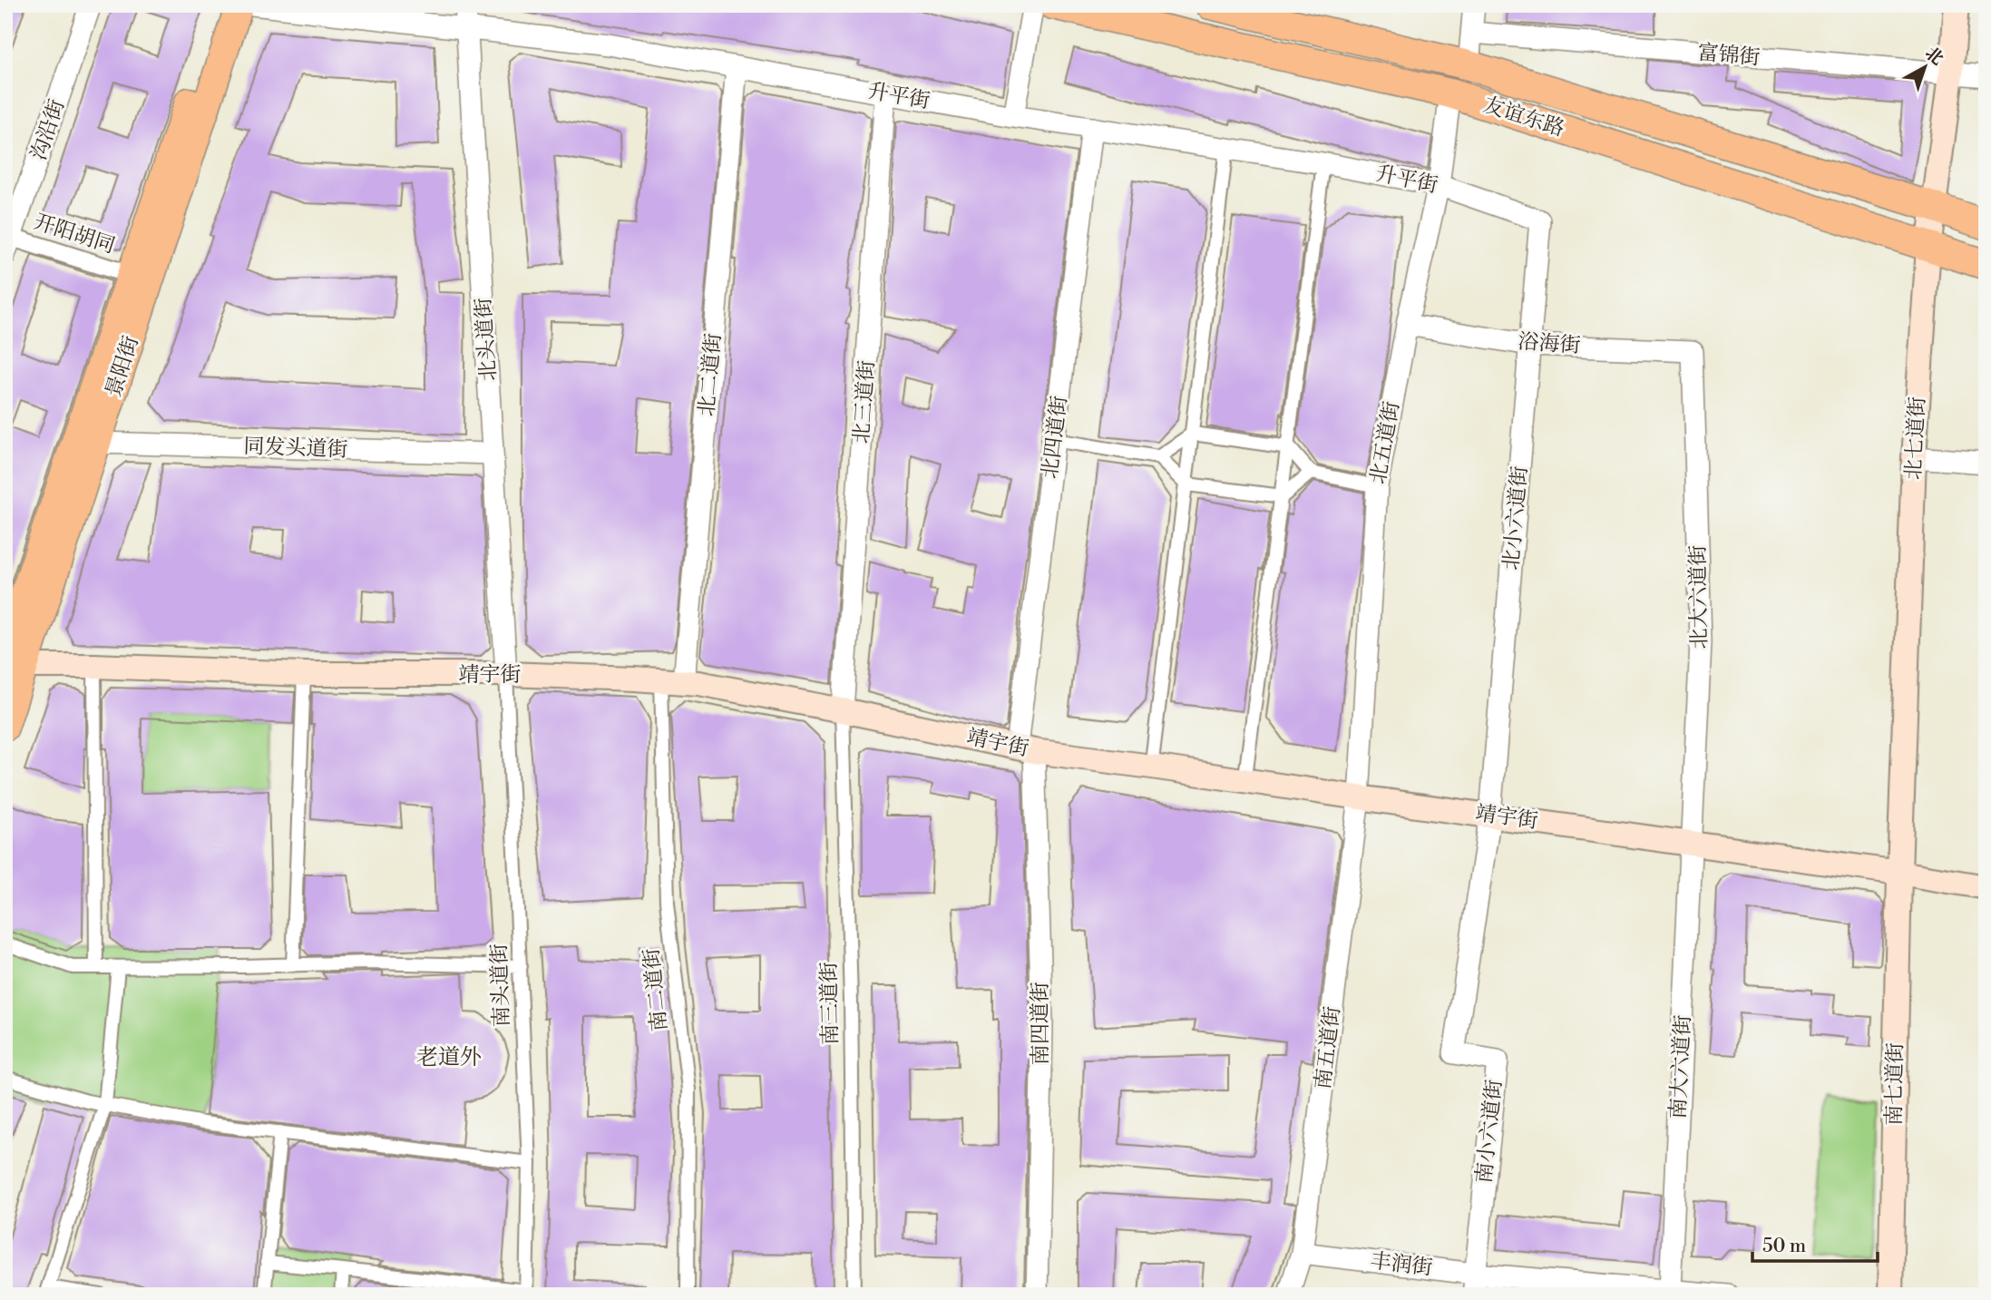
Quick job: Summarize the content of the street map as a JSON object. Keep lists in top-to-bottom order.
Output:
{
  "streets": {
    "highway": ["友谊东路"],
    "main road": [
      "景阳街",
      "北七道街",
      "靖宇街",
      "南七道街"
    ],
    "street": [
      "富锦街",
      "升平街",
      "沟沿街",
      "开阳胡同",
      "北头道街",
      "浴海街",
      "北二道街",
      "北三道街",
      "北四道街",
      "北五道街",
      "同发头道街",
      "北小六道街",
      "北大六道街",
      "南头道街",
      "南二道街",
      "南三道街",
      "南四道街",
      "南五道街",
      "南大六道街",
      "南小六道街",
      "丰润街"
    ]
  },
  "crossings": [
    ["富锦街", "北七道街"],
    ["升平街", "北头道街"],
    ["升平街", "北二道街"],
    ["升平街", "北三道街"],
    ["升平街", "北四道街"],
    ["升平街", "北五道街"],
    ["升平街", "北小六道街"],
    ["友谊东路", "北七道街"],
    ["友谊东路", "北五道街"],
    ["沟沿街", "开阳胡同"],
    ["开阳胡同", "景阳街"],
    ["北头道街", "同发头道街"],
    ["北头道街", "靖宇街"],
    ["北头道街", "南头道街"],
    ["浴海街", "北五道街"],
    ["浴海街", "北小六道街"],
    ["浴海街", "北大六道街"],
    ["景阳街", "同发头道街"],
    ["景阳街", "靖宇街"],
    ["北二道街", "靖宇街"],
    ["北二道街", "南二道街"],
    ["北三道街", "靖宇街"],
    ["北三道街", "南三道街"],
    ["北四道街", "靖宇街"],
    ["北四道街", "南四道街"],
    ["北七道街", "靖宇街"],
    ["北七道街", "南七道街"],
    ["北五道街", "靖宇街"],
    ["北五道街", "南五道街"],
    ["北小六道街", "靖宇街"],
    ["北小六道街", "南小六道街"],
    ["北大六道街", "靖宇街"],
    ["北大六道街", "南大六道街"],
    ["靖宇街", "南头道街"],
    ["靖宇街", "南二道街"],
    ["靖宇街", "南三道街"],
    ["靖宇街", "南四道街"],
    ["靖宇街", "南五道街"],
    ["靖宇街", "南大六道街"],
    ["靖宇街", "南七道街"],
    ["靖宇街", "南小六道街"],
    ["南五道街", "丰润街"],
    ["南大六道街", "丰润街"],
    ["南小六道街", "丰润街"]
  ],
  "districts": ["老道外"],
  "scale_bar": "50 m",
  "north": "top right"
}
